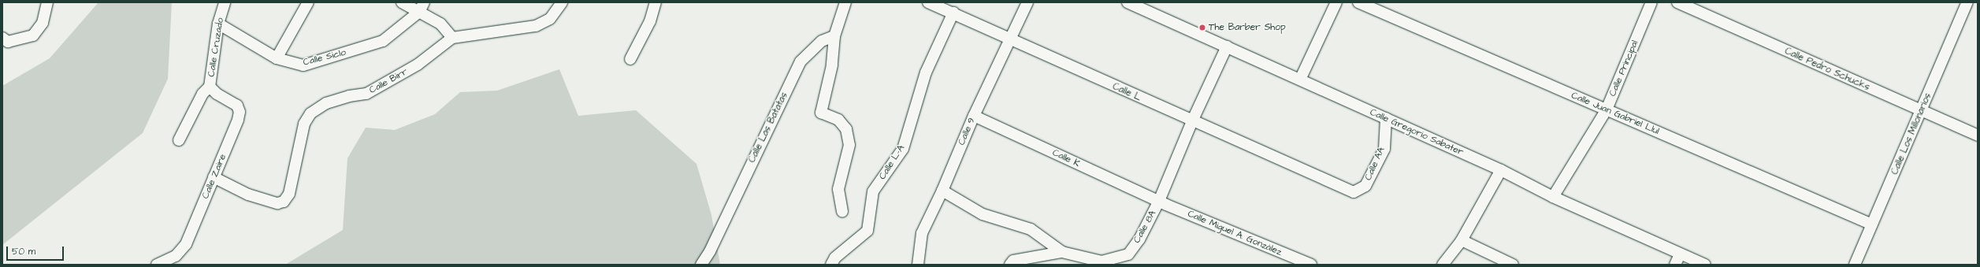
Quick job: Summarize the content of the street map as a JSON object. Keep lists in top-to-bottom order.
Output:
{
  "streets": {
    "street": [
      "Calle Cruzado",
      "Calle Siclo",
      "Calle Principal",
      "Calle Pedro Schucks",
      "Calle Birr",
      "Calle L",
      "Calle Juan Gabriel Llul",
      "Calle Las Batatas",
      "Calle 9",
      "Calle Gregorio Sabater",
      "Calle Los Millonarios",
      "Calle K",
      "Calle L-A",
      "Calle AA",
      "Calle Zaire",
      "Calle 8A",
      "Calle Miguel A. González"
    ]
  },
  "crossings": [
    ["Calle Cruzado", "Calle Siclo"],
    ["Calle Cruzado", "Calle Zaire"],
    ["Calle Principal", "Calle Juan Gabriel Llul"],
    ["Calle Principal", "Calle Gregorio Sabater"],
    ["Calle Pedro Schucks", "Calle Los Millonarios"],
    ["Calle Birr", "Calle Zaire"],
    ["Calle L", "Calle 9"],
    ["Calle L", "Calle L-A"],
    ["Calle L", "Calle AA"],
    ["Calle L", "Calle 8A"],
    ["Calle Juan Gabriel Llul", "Calle Los Millonarios"],
    ["Calle 9", "Calle K"],
    ["Calle 9", "Calle 8A"],
    ["Calle Gregorio Sabater", "Calle AA"],
    ["Calle Gregorio Sabater", "Calle 8A"],
    ["Calle K", "Calle 8A"],
    ["Calle K", "Calle Miguel A. González"],
    ["Calle 8A", "Calle Miguel A. González"]
  ],
  "places": ["The Barber Shop"],
  "scale_bar": "50 m"
}
